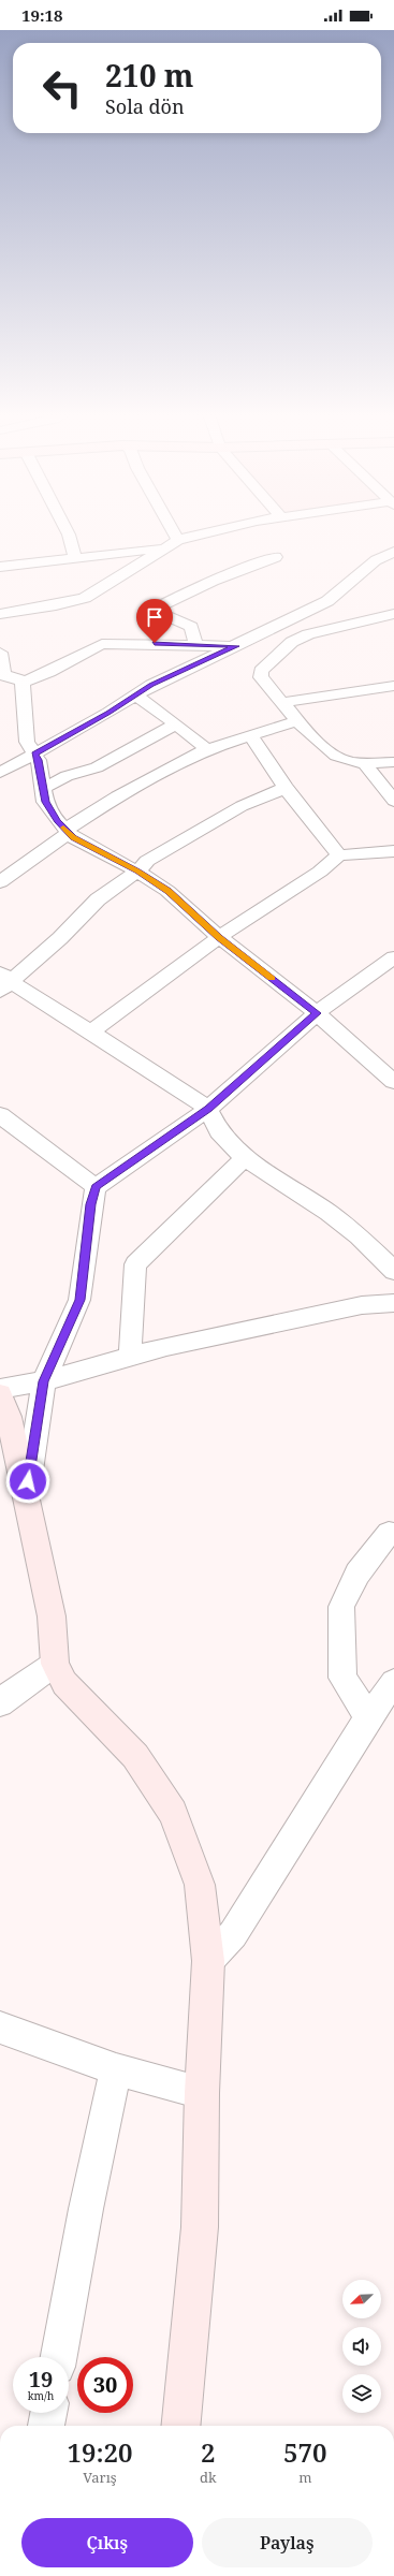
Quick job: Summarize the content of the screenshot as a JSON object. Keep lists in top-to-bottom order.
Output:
{
  "north": "bottom left",
  "page": {
    "status": "19:18",
    "turn": ["210 m", "Sola dön"],
    "speed": "19 km/h",
    "limit": "30",
    "eta": [
      "19:20",
      "Varış",
      "2",
      "dk",
      "570",
      "m"
    ],
    "buttons": ["Çıkış", "Paylaş"]
  }
}
